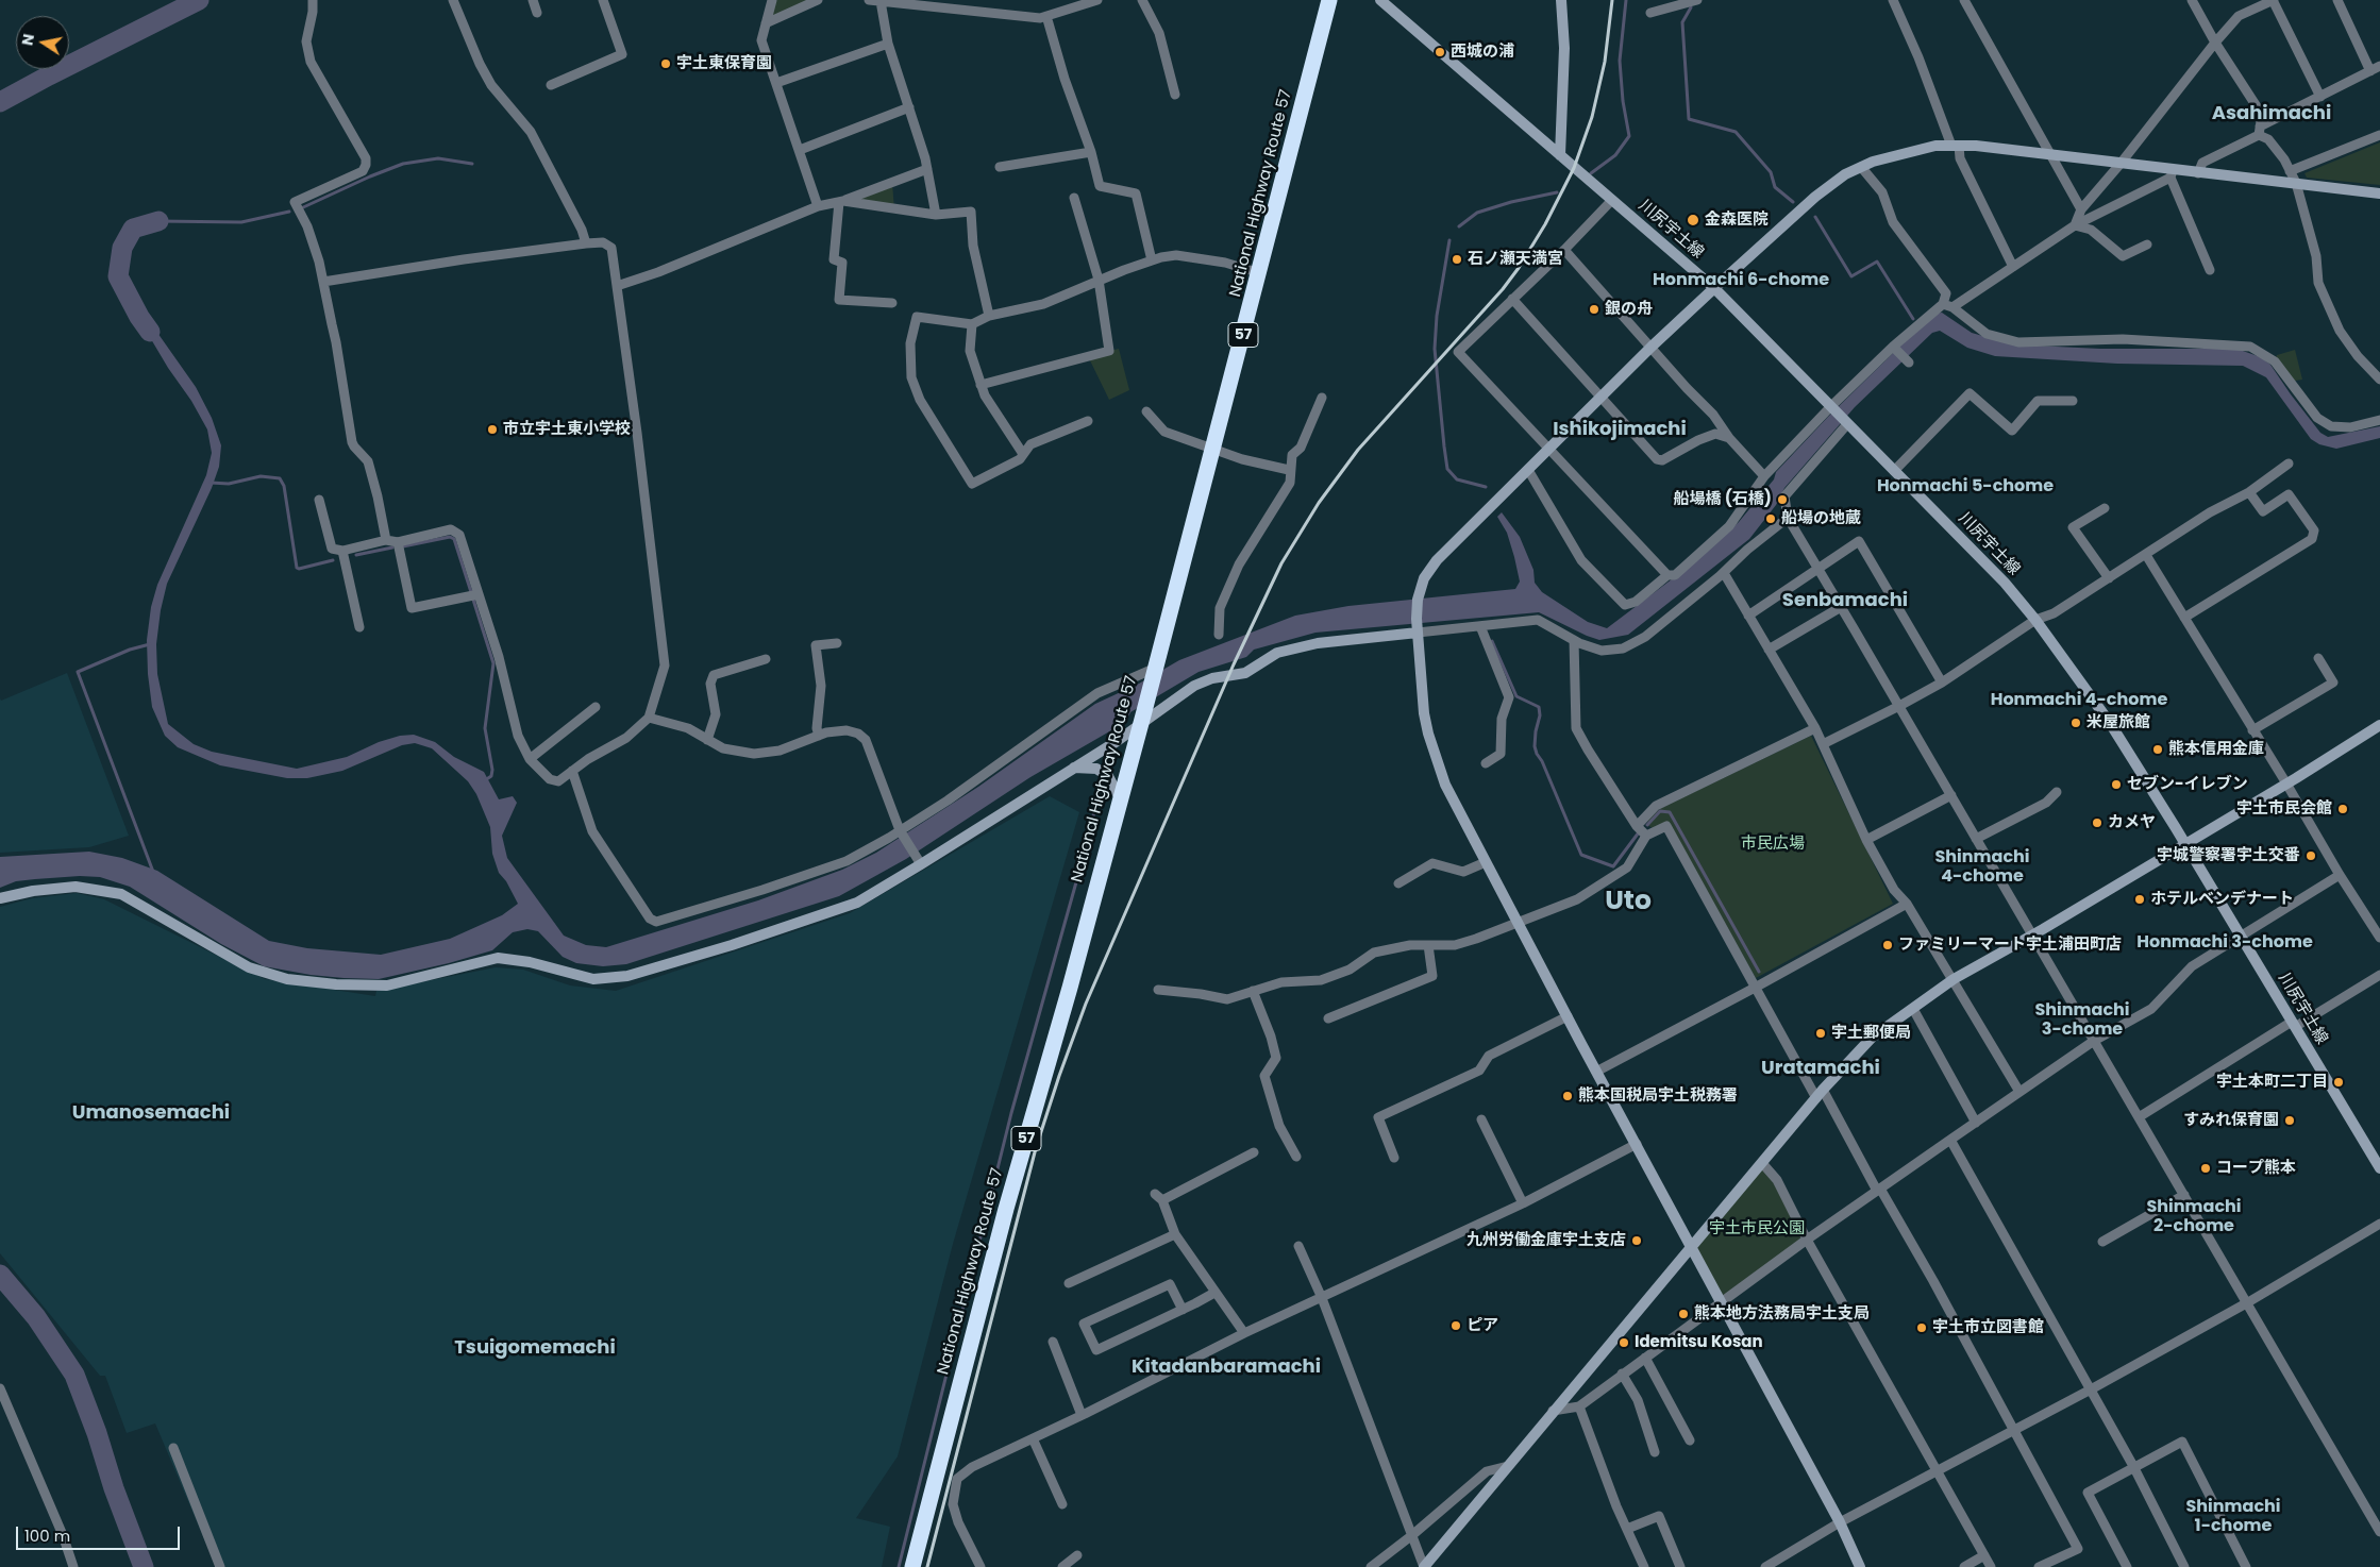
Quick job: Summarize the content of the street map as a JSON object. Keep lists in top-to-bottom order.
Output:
{
  "streets": {
    "highway": ["National Highway Route 57", "57"],
    "street": ["川尻宇土線"]
  },
  "districts": [
    "Asahimachi",
    "Honmachi 6-chome",
    "Ishikojimachi",
    "Honmachi 5-chome",
    "Senbamachi",
    "Honmachi 4-chome",
    "Shinmachi 4-chome",
    "Uto",
    "Honmachi 3-chome",
    "Shinmachi 3-chome",
    "Uratamachi",
    "Umanosemachi",
    "Shinmachi 2-chome",
    "Tsuigomemachi",
    "Kitadanbaramachi",
    "Shinmachi 1-chome"
  ],
  "parks": ["市民広場", "宇土市民公園"],
  "places": [
    "西城の浦",
    "宇土東保育園",
    "金森医院",
    "石ノ瀬天満宮",
    "銀の舟",
    "市立宇土東小学校",
    "船場橋 (石橋)",
    "船場の地蔵",
    "米屋旅館",
    "熊本信用金庫",
    "セブン-イレブン",
    "宇土市民会館",
    "カメヤ",
    "宇城警察署宇土交番",
    "ホテルベンデナート",
    "ファミリーマート宇土浦田町店",
    "宇土郵便局",
    "宇土本町二丁目",
    "熊本国税局宇土税務署",
    "すみれ保育園",
    "コープ熊本",
    "九州労働金庫宇土支店",
    "熊本地方法務局宇土支局",
    "ピア",
    "宇土市立図書館",
    "Idemitsu Kosan"
  ],
  "scale_bar": "100 m",
  "north": "left"
}
